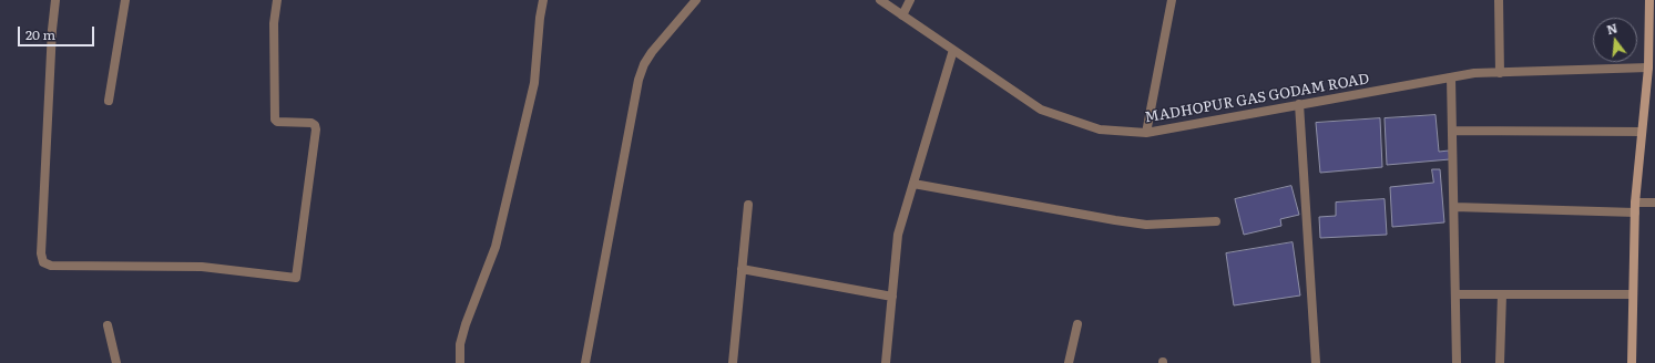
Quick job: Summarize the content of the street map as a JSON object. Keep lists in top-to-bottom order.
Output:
{
  "streets": {
    "street": ["MADHOPUR GAS GODAM ROAD"]
  },
  "scale_bar": "20 m",
  "north": "top"
}
